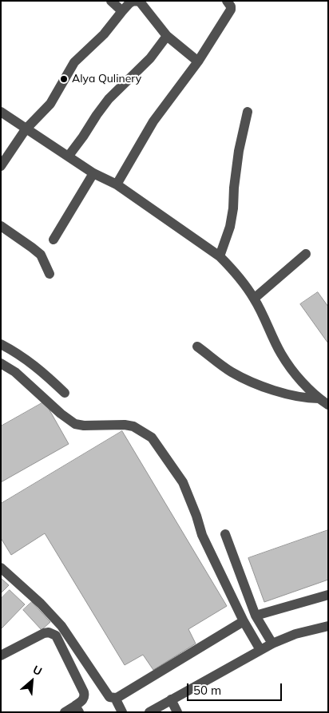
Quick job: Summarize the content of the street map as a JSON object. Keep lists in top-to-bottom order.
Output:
{
  "places": ["Alya Qulinery"],
  "scale_bar": "50 m",
  "north": "top right"
}
